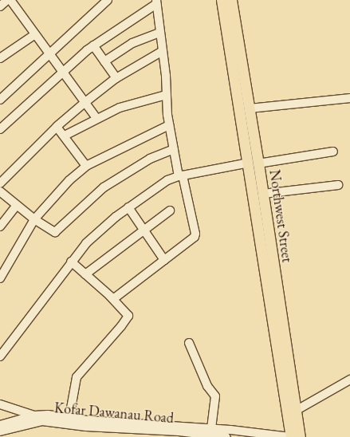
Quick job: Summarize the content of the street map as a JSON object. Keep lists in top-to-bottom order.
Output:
{
  "streets": {
    "main road": ["Northwest Street"],
    "street": ["Kofar Dawanau Road"]
  }
}
